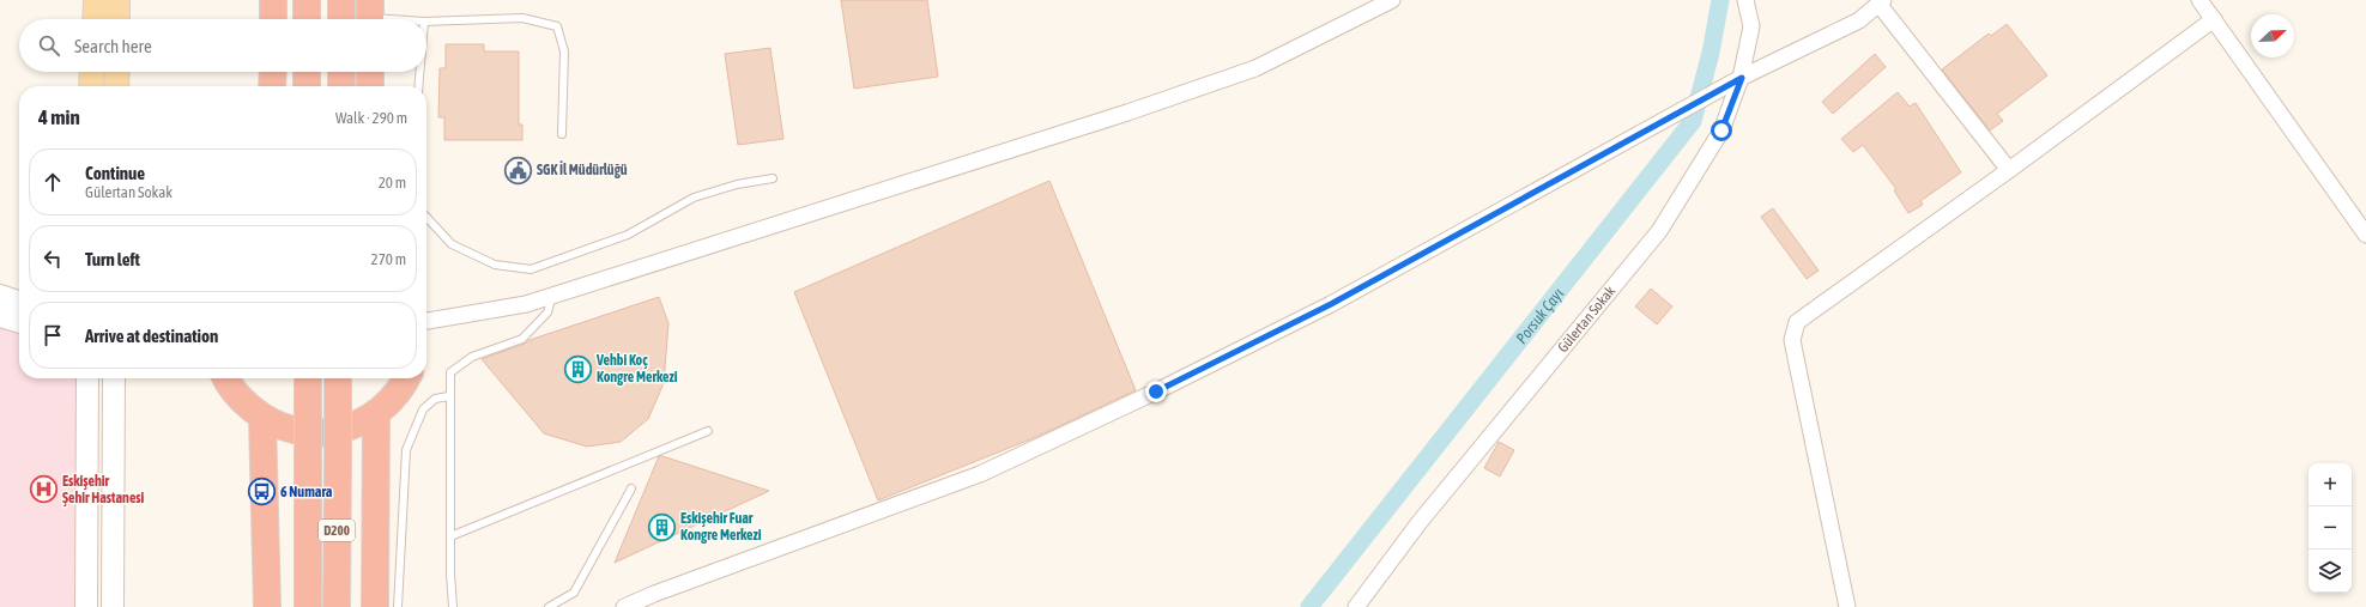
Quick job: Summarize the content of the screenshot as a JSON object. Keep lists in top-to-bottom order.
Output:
{
  "streets": {
    "highway": ["D200"],
    "street": ["Gülertan Sokak"]
  },
  "water": ["Porsuk Çayı"],
  "places": {
    "public building": ["SGK İl Müdürlüğü"],
    "building": ["Vehbi Koç Kongre Merkezi", "Eskişehir Fuar Kongre Merkezi"],
    "hospital": ["Eskişehir Şehir Hastanesi"],
    "bus stop": ["6 Numara"]
  },
  "north": "top right",
  "page": {
    "search": "Search here",
    "heading": ["4 min", "Walk · 290 m"],
    "list": [
      ["Continue", "Gülertan Sokak", "20 m"],
      ["Turn left", "270 m"],
      "Arrive at destination"
    ],
    "map_buttons": ["+", "−"]
  }
}
